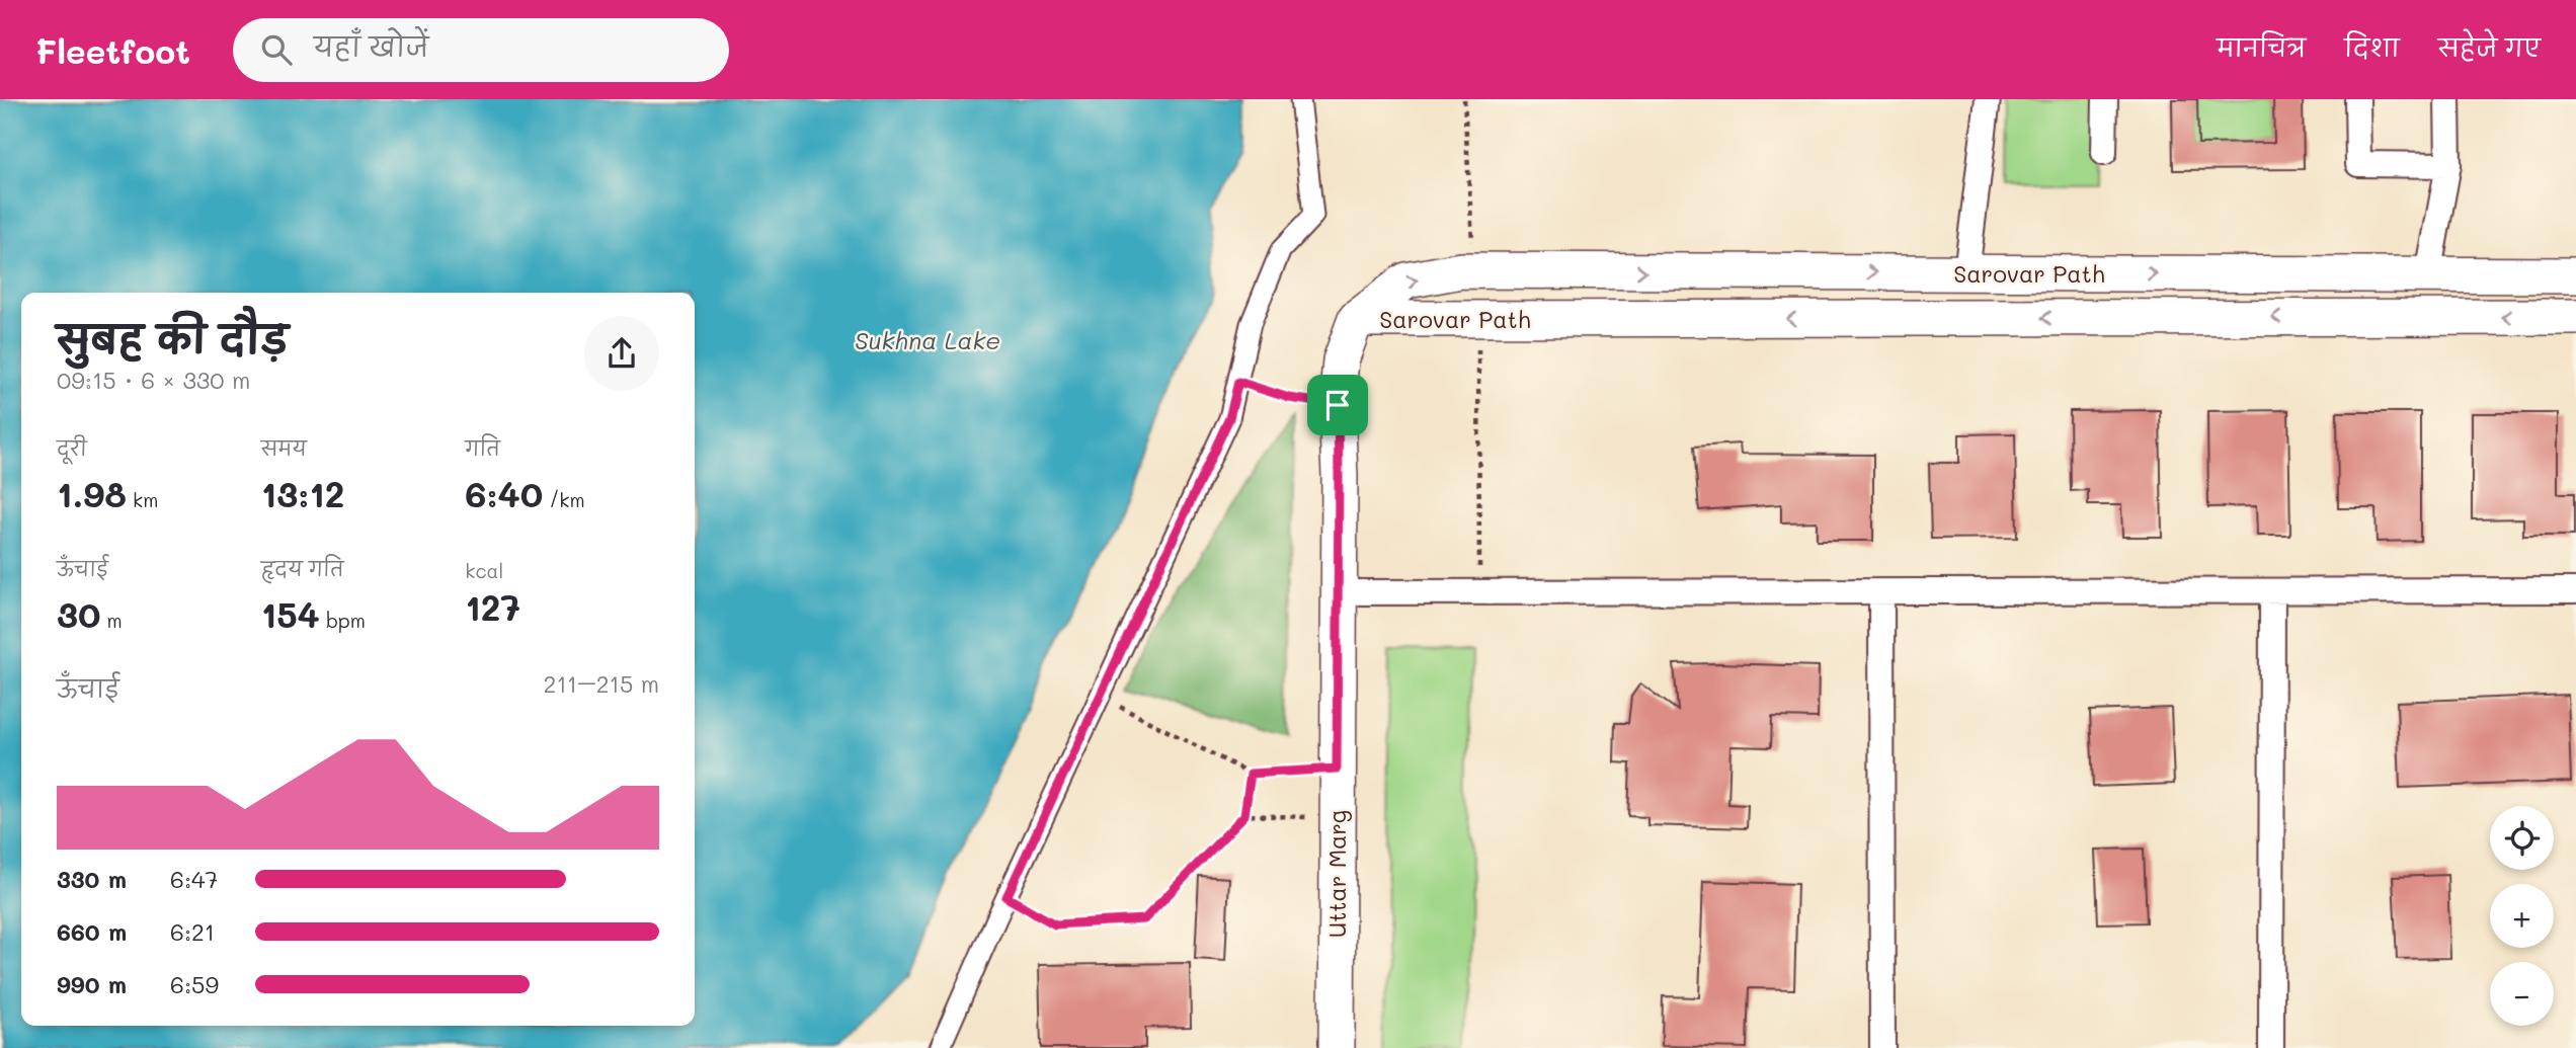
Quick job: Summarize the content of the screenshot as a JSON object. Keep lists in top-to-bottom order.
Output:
{
  "streets": {
    "main road": ["Sarovar Path", "Uttar Marg"]
  },
  "crossings": [
    ["Sarovar Path", "Uttar Marg"]
  ],
  "water": ["Sukhna Lake"],
  "page": {
    "header": "Fleetfoot",
    "search": "यहाँ खोजें",
    "nav": ["मानचित्र", "दिशा", "सहेजे गए"],
    "heading": ["सुबह की दौड़", "09:15 · 6 × 330 m"],
    "stats": [
      ["दूरी", "1.98 km"],
      ["समय", "13:12"],
      ["गति", "6:40 /km"],
      ["ऊँचाई", "30 m"],
      ["हृदय गति", "154 bpm"],
      ["kcal", "127"]
    ],
    "chart": ["ऊँचाई", "211–215 m"],
    "map_buttons": ["+", "−"],
    "list": [
      {
        "name": "330 m",
        "note": "6:47"
      },
      {
        "name": "660 m",
        "note": "6:21"
      },
      {
        "name": "990 m",
        "note": "6:59"
      }
    ]
  }
}
